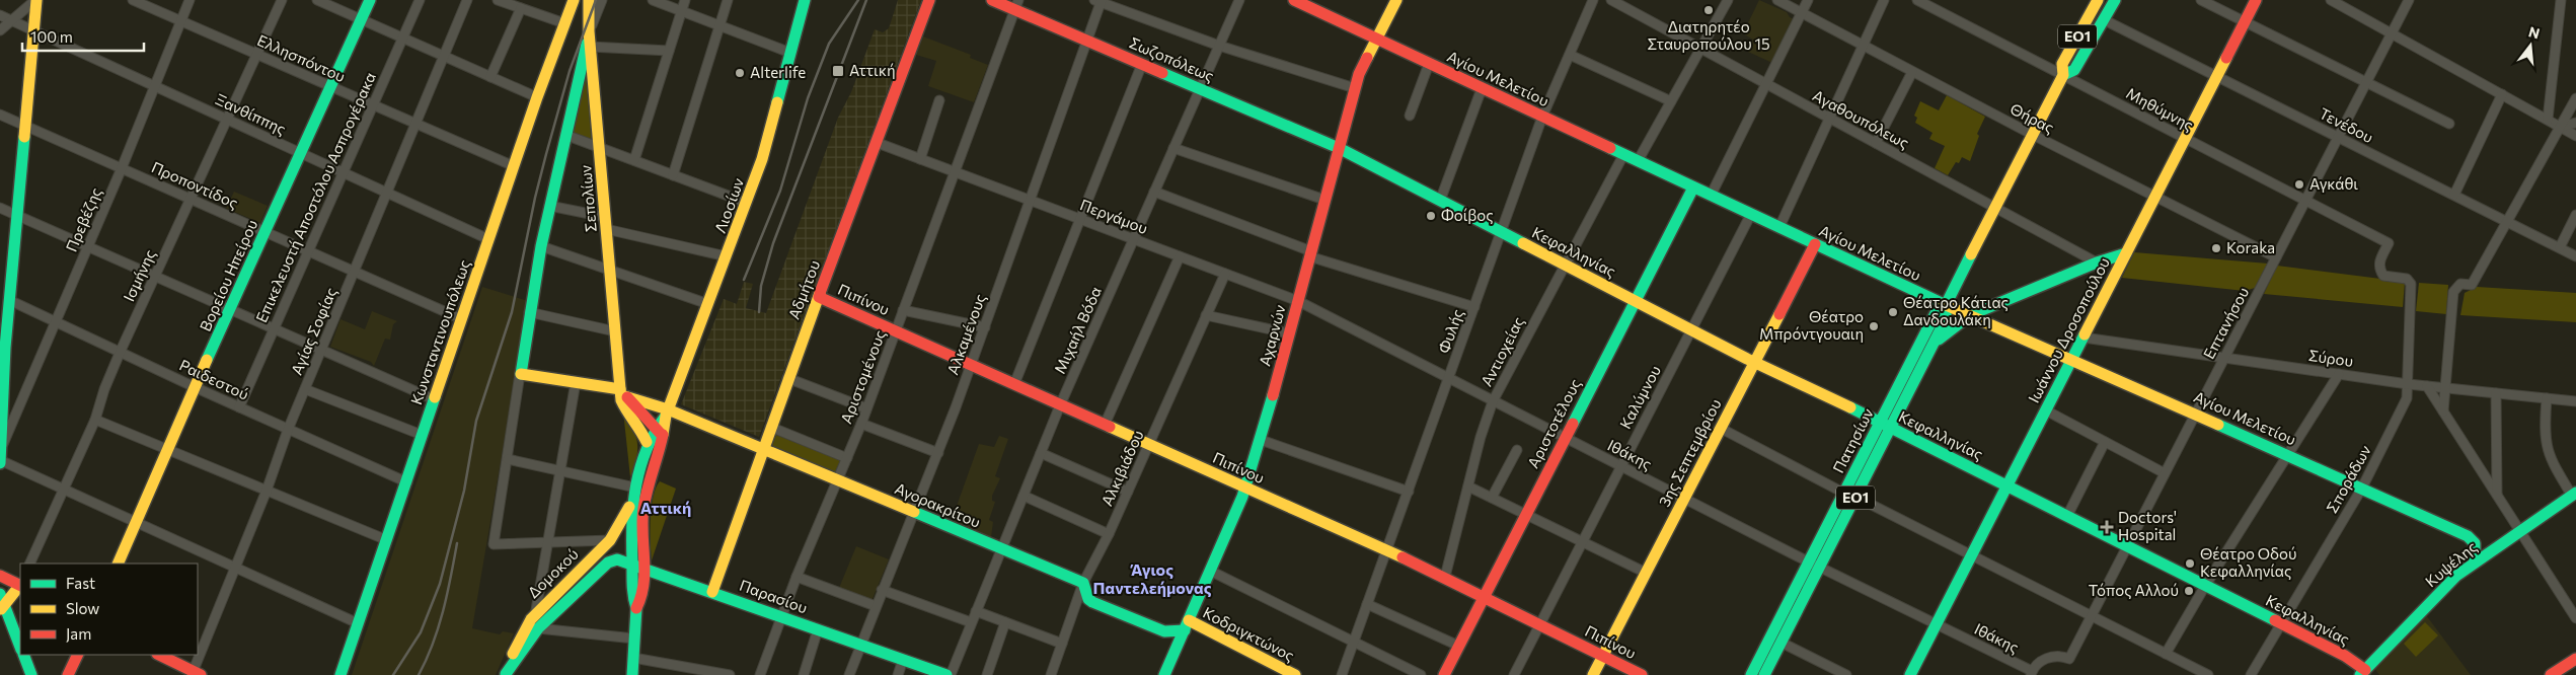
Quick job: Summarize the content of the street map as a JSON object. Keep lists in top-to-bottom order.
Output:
{
  "streets": {
    "street": [
      "ΕΟ1",
      "Ελλησπόντου",
      "Σωζοπόλεως",
      "Αγίου Μελετίου",
      "Μηθύμνης",
      "Ξανθίππης",
      "Θήρας",
      "Αγαθουπόλεως",
      "Τενέδου",
      "Προποντίδος",
      "Επικελευστή Αποστόλου Ασπρογέρακα",
      "Σεπολίων",
      "Λιοσίων",
      "Περγάμου",
      "Πρεβέζης",
      "Κεφαλληνίας",
      "Ισμήνης",
      "Βορείου Ηπείρου",
      "Αδμήτου",
      "Πιπίνου",
      "Επτανήσου",
      "Μιχαήλ Βόδα",
      "Ιωάννου Δροσοπούλου",
      "Αγίας Σοφίας",
      "Φυλής",
      "Κωνσταντινουπόλεως",
      "Αλκαμένους",
      "Αχαρνών",
      "Αντιοχείας",
      "Σύρου",
      "Αριστομένους",
      "Ραιδεστού",
      "Καλύμνου",
      "Αριστοτέλους",
      "Πατησίων",
      "3ης Σεπτεμβρίου",
      "Ιθάκης",
      "Αλκιβιάδου",
      "Σποράδων",
      "Αγορακρίτου",
      "Κυψέλης",
      "Δομοκού",
      "Παρασίου",
      "Κοδριγκτώνος"
    ]
  },
  "crossings": [
    ["Ελλησπόντου", "Επικελευστή Αποστόλου Ασπρογέρακα"],
    ["Ελλησπόντου", "Πρεβέζης"],
    ["Ελλησπόντου", "Ισμήνης"],
    ["Ελλησπόντου", "Βορείου Ηπείρου"],
    ["Ελλησπόντου", "Αγίας Σοφίας"],
    ["Ελλησπόντου", "Κωνσταντινουπόλεως"],
    ["Σωζοπόλεως", "Κεφαλληνίας"],
    ["Σωζοπόλεως", "Μιχαήλ Βόδα"],
    ["Σωζοπόλεως", "Αλκαμένους"],
    ["Σωζοπόλεως", "Αχαρνών"],
    ["Σωζοπόλεως", "Αριστομένους"],
    ["Αγίου Μελετίου", "Επτανήσου"],
    ["Αγίου Μελετίου", "Ιωάννου Δροσοπούλου"],
    ["Αγίου Μελετίου", "Φυλής"],
    ["Αγίου Μελετίου", "Αχαρνών"],
    ["Αγίου Μελετίου", "Αντιοχείας"],
    ["Αγίου Μελετίου", "Καλύμνου"],
    ["Αγίου Μελετίου", "Αριστοτέλους"],
    ["Αγίου Μελετίου", "Πατησίων"],
    ["Αγίου Μελετίου", "3ης Σεπτεμβρίου"],
    ["Αγίου Μελετίου", "Σποράδων"],
    ["Αγίου Μελετίου", "Κυψέλης"],
    ["Μηθύμνης", "Επτανήσου"],
    ["Μηθύμνης", "Ιωάννου Δροσοπούλου"],
    ["Μηθύμνης", "Πατησίων"],
    ["Μηθύμνης", "Σποράδων"],
    ["Ξανθίππης", "Επικελευστή Αποστόλου Ασπρογέρακα"],
    ["Ξανθίππης", "Πρεβέζης"],
    ["Ξανθίππης", "Ισμήνης"],
    ["Ξανθίππης", "Βορείου Ηπείρου"],
    ["Ξανθίππης", "Αγίας Σοφίας"],
    ["Ξανθίππης", "Κωνσταντινουπόλεως"],
    ["Θήρας", "Επτανήσου"],
    ["Θήρας", "Ιωάννου Δροσοπούλου"],
    ["Θήρας", "Πατησίων"],
    ["Αγαθουπόλεως", "Πατησίων"],
    ["Τενέδου", "Επτανήσου"],
    ["Τενέδου", "Ιωάννου Δροσοπούλου"],
    ["Τενέδου", "Πατησίων"],
    ["Προποντίδος", "Επικελευστή Αποστόλου Ασπρογέρακα"],
    ["Προποντίδος", "Πρεβέζης"],
    ["Προποντίδος", "Ισμήνης"],
    ["Προποντίδος", "Βορείου Ηπείρου"],
    ["Προποντίδος", "Αγίας Σοφίας"],
    ["Προποντίδος", "Κωνσταντινουπόλεως"],
    ["Επικελευστή Αποστόλου Ασπρογέρακα", "Ραιδεστού"],
    ["Σεπολίων", "Λιοσίων"],
    ["Σεπολίων", "Αγορακρίτου"],
    ["Λιοσίων", "Αγορακρίτου"],
    ["Λιοσίων", "Δομοκού"],
    ["Λιοσίων", "Παρασίου"],
    ["Περγάμου", "Αδμήτου"],
    ["Περγάμου", "Μιχαήλ Βόδα"],
    ["Περγάμου", "Αλκαμένους"],
    ["Περγάμου", "Αχαρνών"],
    ["Περγάμου", "Αριστομένους"],
    ["Περγάμου", "Ιθάκης"],
    ["Περγάμου", "Αλκιβιάδου"],
    ["Πρεβέζης", "Ραιδεστού"],
    ["Κεφαλληνίας", "Επτανήσου"],
    ["Κεφαλληνίας", "Ιωάννου Δροσοπούλου"],
    ["Κεφαλληνίας", "Φυλής"],
    ["Κεφαλληνίας", "Αχαρνών"],
    ["Κεφαλληνίας", "Αντιοχείας"],
    ["Κεφαλληνίας", "Καλύμνου"],
    ["Κεφαλληνίας", "Αριστοτέλους"],
    ["Κεφαλληνίας", "Πατησίων"],
    ["Κεφαλληνίας", "3ης Σεπτεμβρίου"],
    ["Κεφαλληνίας", "Σποράδων"],
    ["Κεφαλληνίας", "Κυψέλης"],
    ["Ισμήνης", "Ραιδεστού"],
    ["Βορείου Ηπείρου", "Ραιδεστού"],
    ["Αδμήτου", "Πιπίνου"],
    ["Αδμήτου", "Αγορακρίτου"],
    ["Αδμήτου", "Παρασίου"],
    ["Πιπίνου", "Μιχαήλ Βόδα"],
    ["Πιπίνου", "Φυλής"],
    ["Πιπίνου", "Αλκαμένους"],
    ["Πιπίνου", "Αχαρνών"],
    ["Πιπίνου", "Αντιοχείας"],
    ["Πιπίνου", "Αριστομένους"],
    ["Πιπίνου", "Καλύμνου"],
    ["Πιπίνου", "Αριστοτέλους"],
    ["Πιπίνου", "3ης Σεπτεμβρίου"],
    ["Πιπίνου", "Αλκιβιάδου"],
    ["Επτανήσου", "Σύρου"],
    ["Επτανήσου", "Ιθάκης"],
    ["Μιχαήλ Βόδα", "Αγορακρίτου"],
    ["Μιχαήλ Βόδα", "Παρασίου"],
    ["Ιωάννου Δροσοπούλου", "Σύρου"],
    ["Ιωάννου Δροσοπούλου", "Ιθάκης"],
    ["Αγίας Σοφίας", "Ραιδεστού"],
    ["Φυλής", "Ιθάκης"],
    ["Κωνσταντινουπόλεως", "Ραιδεστού"],
    ["Αλκαμένους", "Αγορακρίτου"],
    ["Αλκαμένους", "Παρασίου"],
    ["Αχαρνών", "Ιθάκης"],
    ["Αχαρνών", "Κοδριγκτώνος"],
    ["Αντιοχείας", "Ιθάκης"],
    ["Σύρου", "Σποράδων"],
    ["Αριστομένους", "Αγορακρίτου"],
    ["Αριστομένους", "Παρασίου"],
    ["Καλύμνου", "Ιθάκης"],
    ["Αριστοτέλους", "Ιθάκης"],
    ["Πατησίων", "Ιθάκης"],
    ["3ης Σεπτεμβρίου", "Ιθάκης"],
    ["Αλκιβιάδου", "Αγορακρίτου"],
    ["Δομοκού", "Παρασίου"]
  ],
  "districts": ["Αττική", "Άγιος Παντελεήμονας"],
  "places": {
    "other": [
      "Διατηρητέο Σταυροπούλου 15",
      "Alterlife",
      "Αγκάθι",
      "Φοίβος",
      "Koraka",
      "Θέατρο Κάτιας Δανδουλάκη",
      "Θέατρο Μπρόντγουαιη",
      "Θέατρο Οδού Κεφαλληνίας",
      "Τόπος Αλλού"
    ],
    "transit": ["Αττική"],
    "health": ["Doctors' Hospital"]
  },
  "legend": ["Fast", "Slow", "Jam"],
  "scale_bar": "100 m",
  "north": "top"
}
